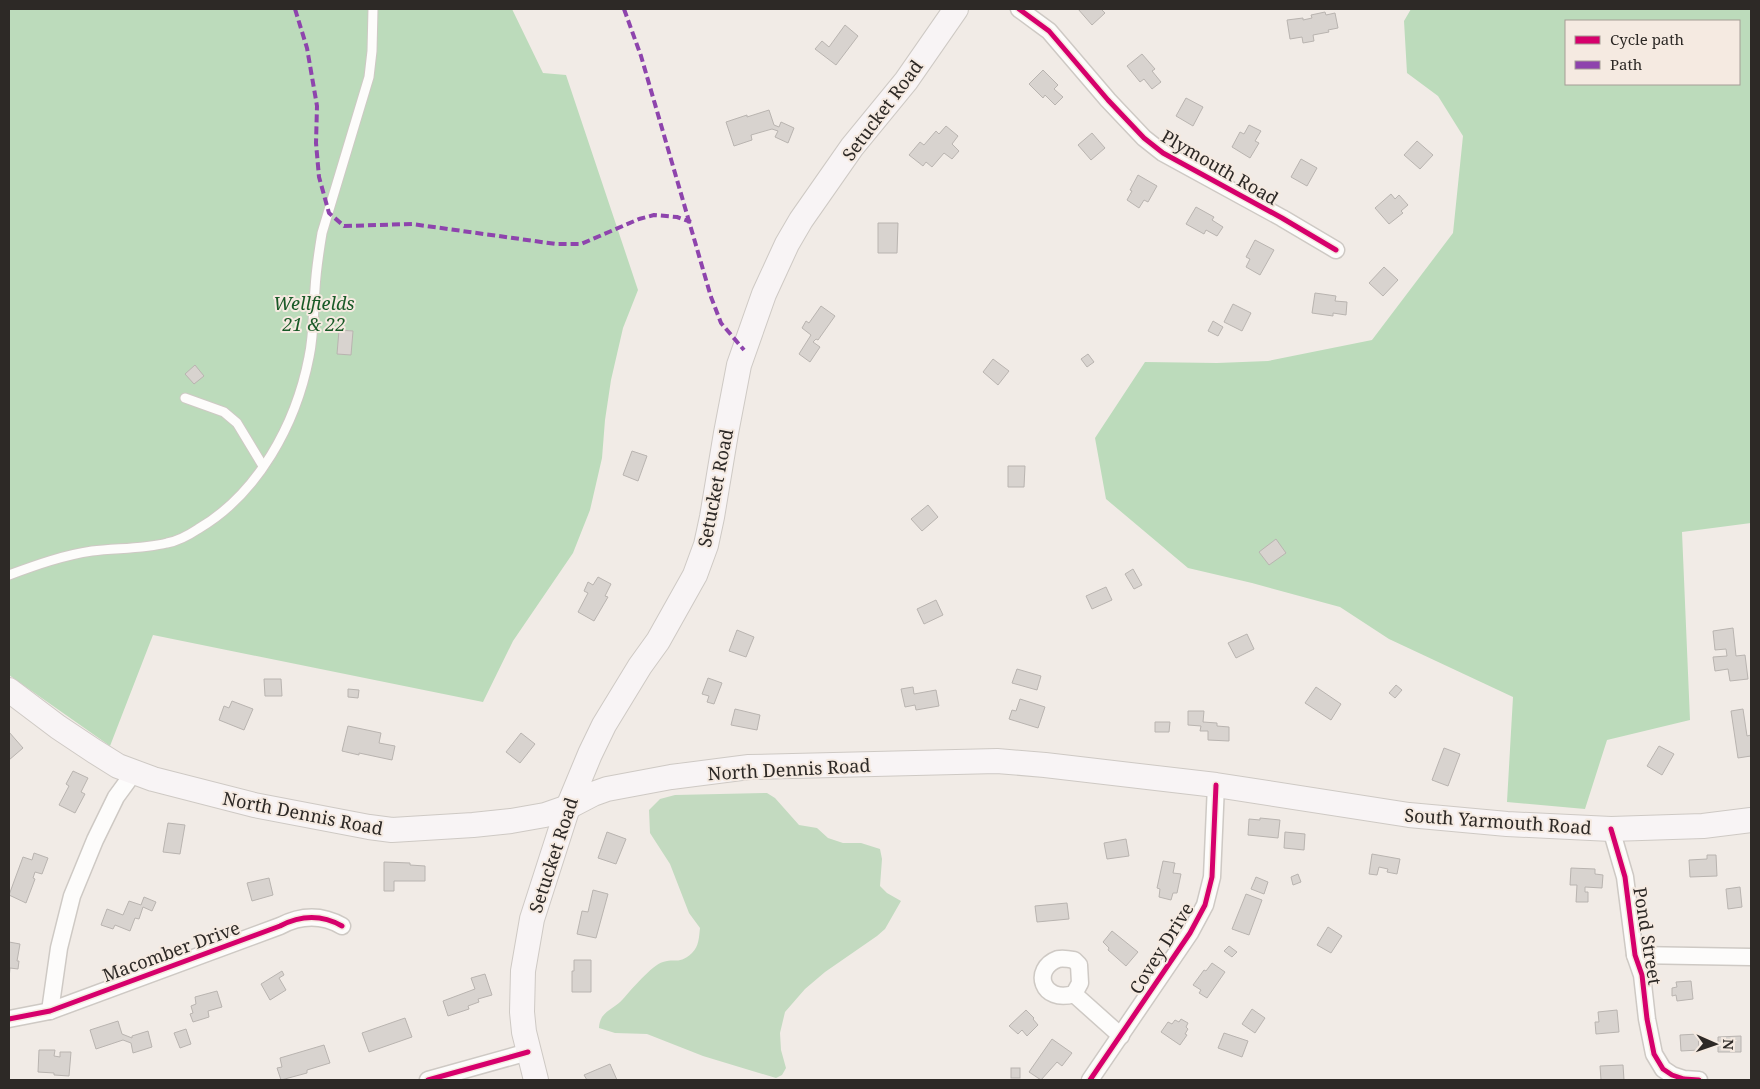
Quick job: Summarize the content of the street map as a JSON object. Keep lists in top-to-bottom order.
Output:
{
  "streets": {
    "main road": ["Setucket Road", "North Dennis Road", "South Yarmouth Road"],
    "street": [
      "Plymouth Road",
      "Pond Street",
      "Covey Drive",
      "Macomber Drive"
    ]
  },
  "crossings": [
    ["Setucket Road", "North Dennis Road"],
    ["North Dennis Road", "South Yarmouth Road"],
    ["North Dennis Road", "Covey Drive"],
    ["South Yarmouth Road", "Pond Street"]
  ],
  "parks": ["Wellfields 21 & 22"],
  "legend": ["Cycle path", "Path"],
  "north": "right"
}
